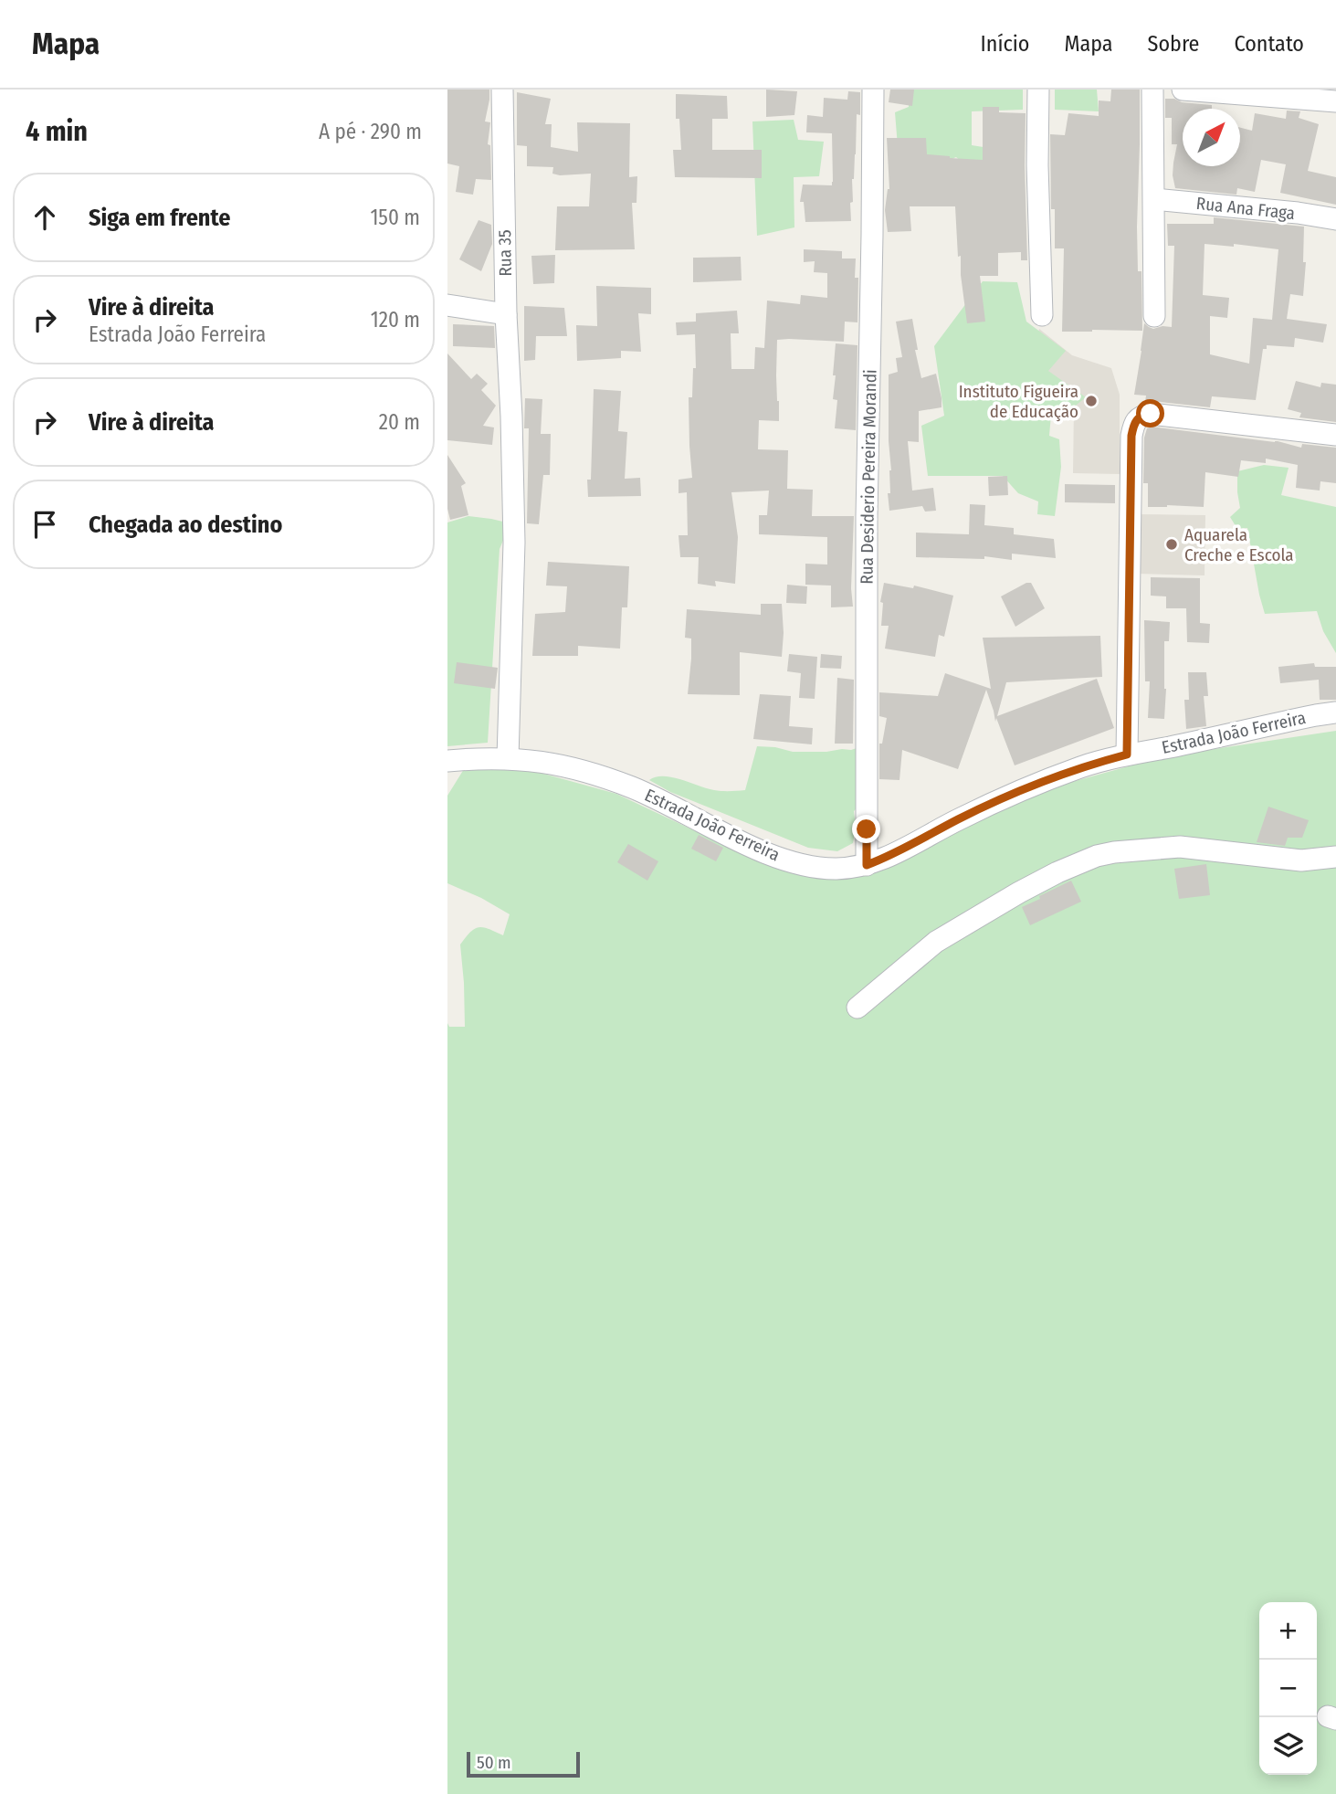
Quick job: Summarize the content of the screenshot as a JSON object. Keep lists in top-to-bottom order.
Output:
{
  "streets": {
    "street": [
      "Rua Ana Fraga",
      "Rua 35",
      "Rua Desiderio Pereira Morandi",
      "Estrada João Ferreira"
    ]
  },
  "crossings": [
    ["Rua 35", "Estrada João Ferreira"],
    ["Rua Desiderio Pereira Morandi", "Estrada João Ferreira"]
  ],
  "places": ["Instituto Figueira de Educação", "Aquarela Creche e Escola"],
  "scale_bar": "50 m",
  "north": "top right",
  "page": {
    "header": "Mapa",
    "nav": [
      "Início",
      "Mapa",
      "Sobre",
      "Contato"
    ],
    "heading": ["4 min", "A pé · 290 m"],
    "list": [
      ["Siga em frente", "150 m"],
      ["Vire à direita", "Estrada João Ferreira", "120 m"],
      ["Vire à direita", "20 m"],
      "Chegada ao destino"
    ],
    "map_buttons": ["+", "−"],
    "scale": "50 m"
  }
}
